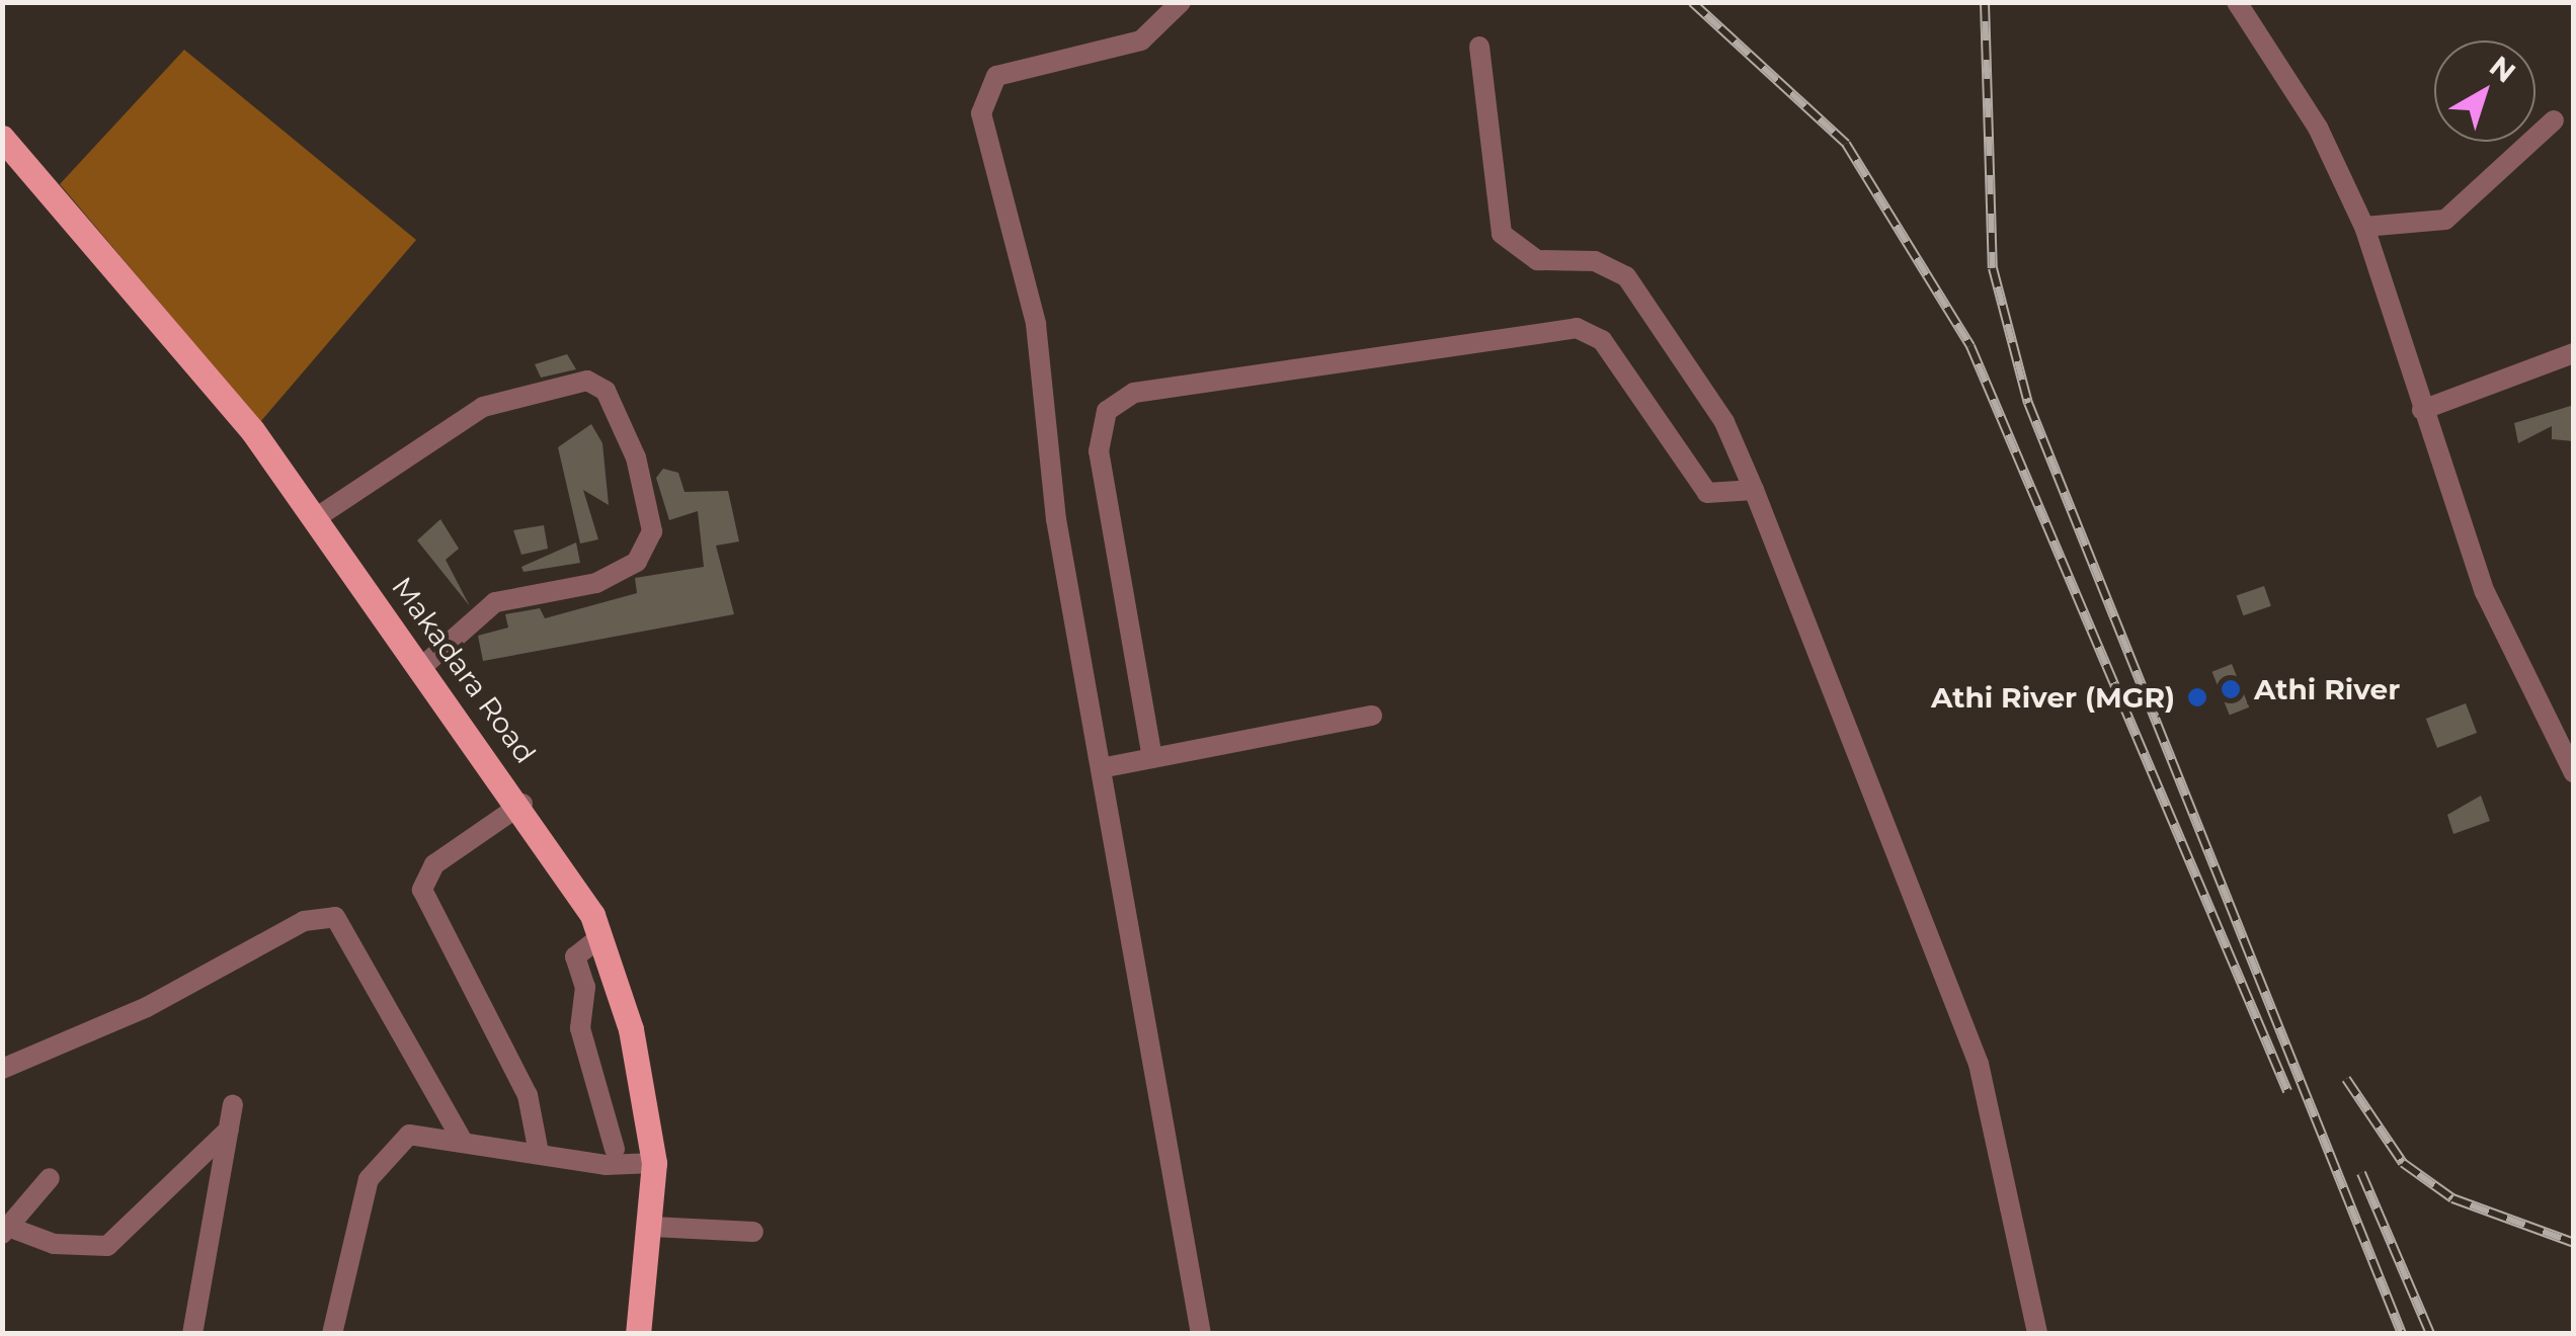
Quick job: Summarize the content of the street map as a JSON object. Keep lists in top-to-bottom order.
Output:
{
  "streets": {
    "main road": ["Makadara Road"]
  },
  "places": ["Athi River", "Athi River (MGR)"],
  "north": "top right"
}
